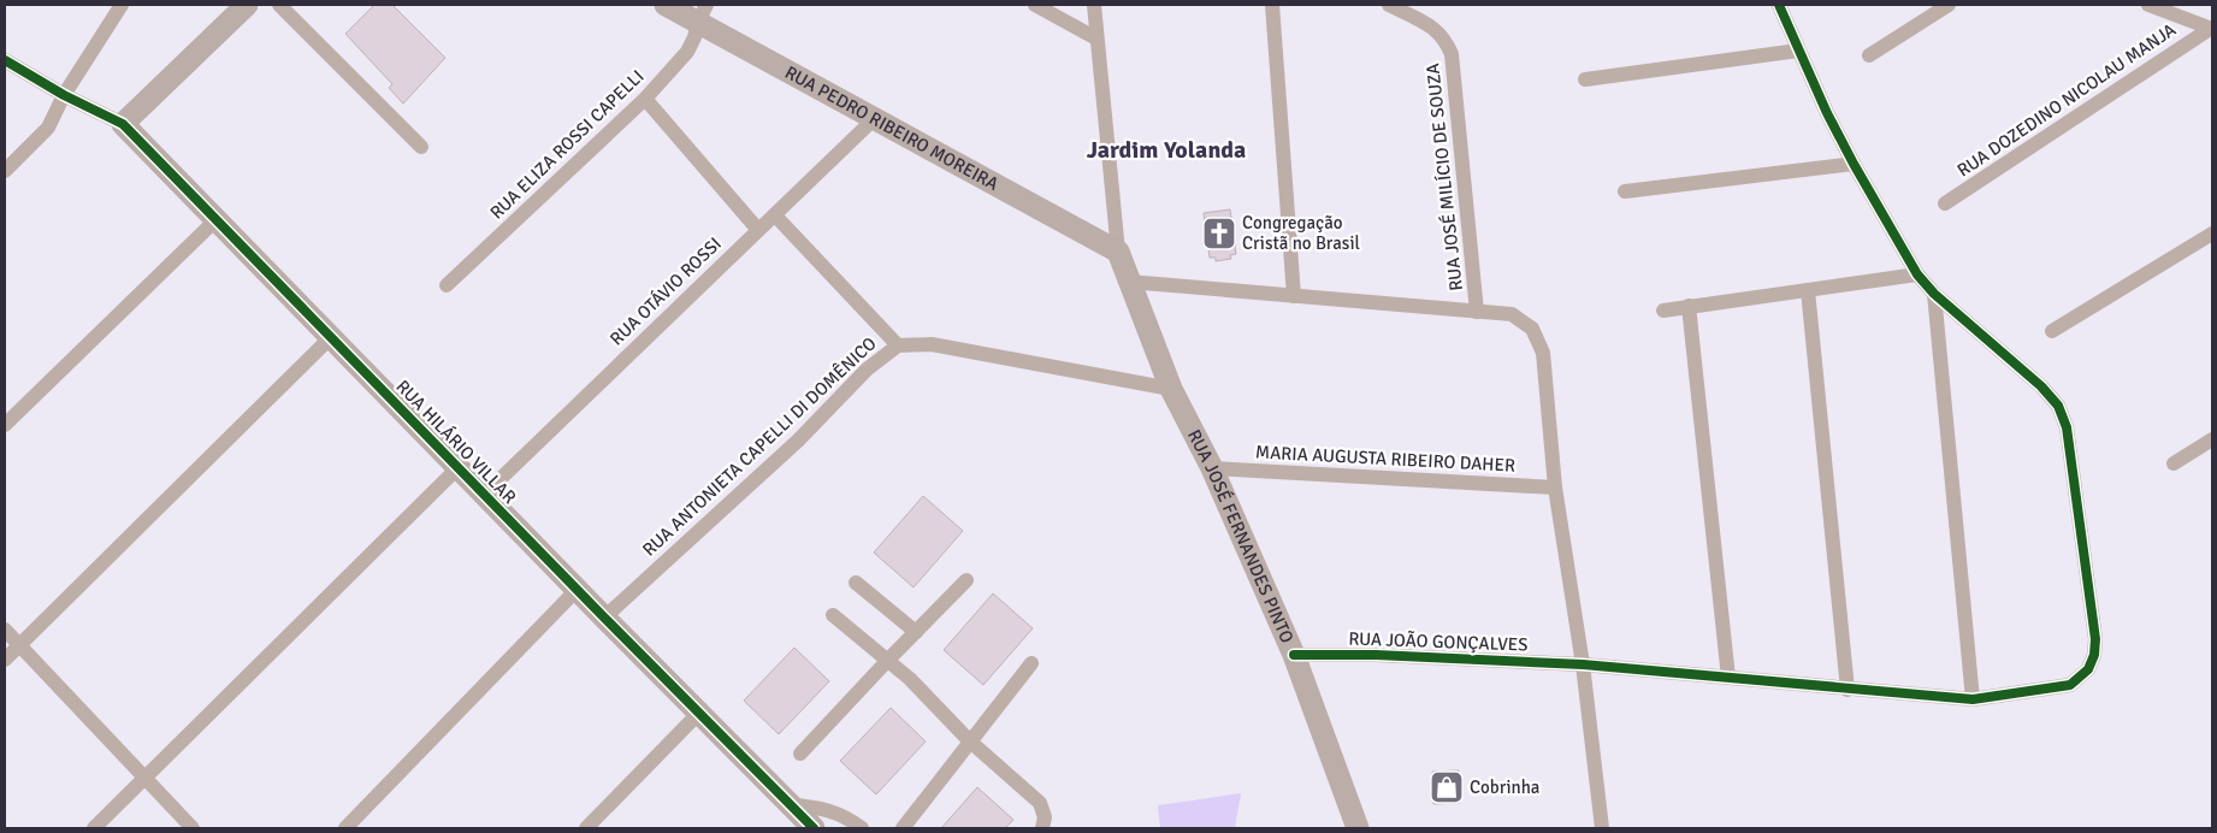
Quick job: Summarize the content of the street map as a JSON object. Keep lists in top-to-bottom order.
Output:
{
  "streets": {
    "street": [
      "RUA DOZEDINO NICOLAU MANJA",
      "RUA PEDRO RIBEIRO MOREIRA",
      "RUA ELIZA ROSSI CAPELLI",
      "RUA JOSÉ MILÍCIO DE SOUZA",
      "RUA OTÁVIO ROSSI",
      "RUA HILÁRIO VILLAR",
      "RUA ANTONIETA CAPELLI DI DOMÊNICO",
      "MARIA AUGUSTA RIBEIRO DAHER",
      "RUA JOSÉ FERNANDES PINTO",
      "RUA JOÃO GONÇALVES"
    ]
  },
  "crossings": [
    ["RUA PEDRO RIBEIRO MOREIRA", "RUA ELIZA ROSSI CAPELLI"],
    ["RUA PEDRO RIBEIRO MOREIRA", "RUA OTÁVIO ROSSI"],
    ["RUA PEDRO RIBEIRO MOREIRA", "RUA JOSÉ FERNANDES PINTO"],
    ["RUA OTÁVIO ROSSI", "RUA HILÁRIO VILLAR"],
    ["RUA HILÁRIO VILLAR", "RUA ANTONIETA CAPELLI DI DOMÊNICO"],
    ["RUA ANTONIETA CAPELLI DI DOMÊNICO", "RUA JOSÉ FERNANDES PINTO"],
    ["MARIA AUGUSTA RIBEIRO DAHER", "RUA JOSÉ FERNANDES PINTO"],
    ["RUA JOSÉ FERNANDES PINTO", "RUA JOÃO GONÇALVES"]
  ],
  "districts": ["Jardim Yolanda"],
  "places": {
    "church": ["Congregação Cristã no Brasil"],
    "shop": ["Cobrinha"]
  }
}
